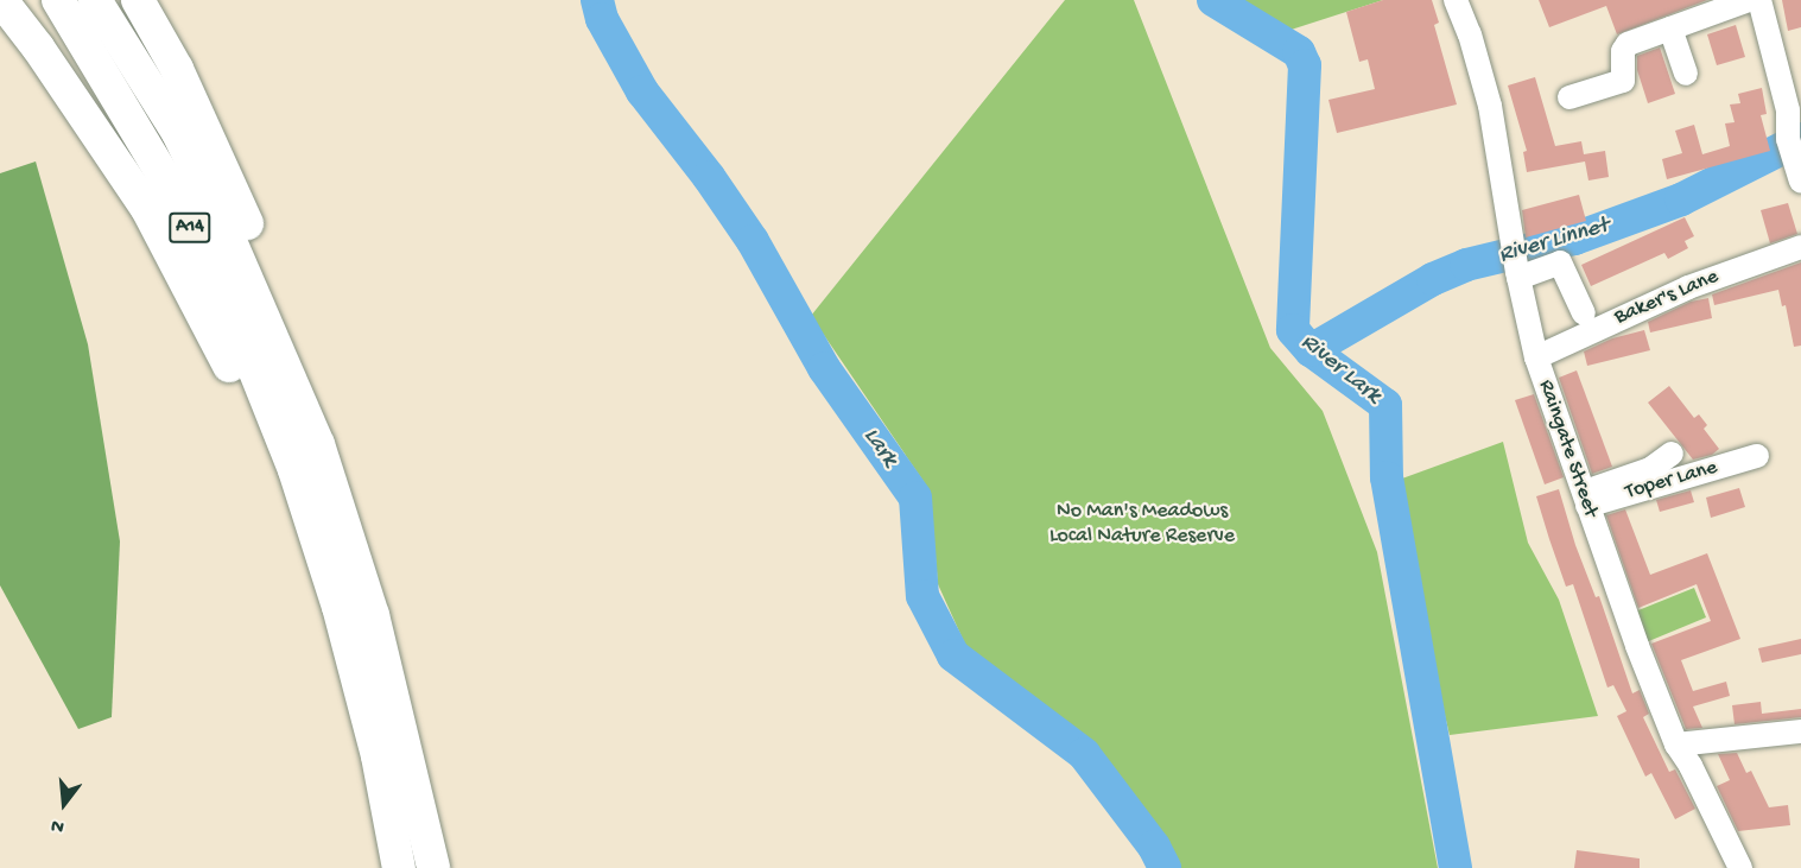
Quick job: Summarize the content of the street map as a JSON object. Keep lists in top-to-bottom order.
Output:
{
  "streets": {
    "highway": ["A14"],
    "street": ["Baker's Lane", "Raingate Street", "Toper Lane"]
  },
  "crossings": [
    ["Baker's Lane", "Raingate Street"],
    ["Raingate Street", "Toper Lane"]
  ],
  "water": ["River Linnet", "River Lark", "Lark"],
  "parks": ["No Man's Meadows Local Nature Reserve"],
  "north": "bottom"
}
